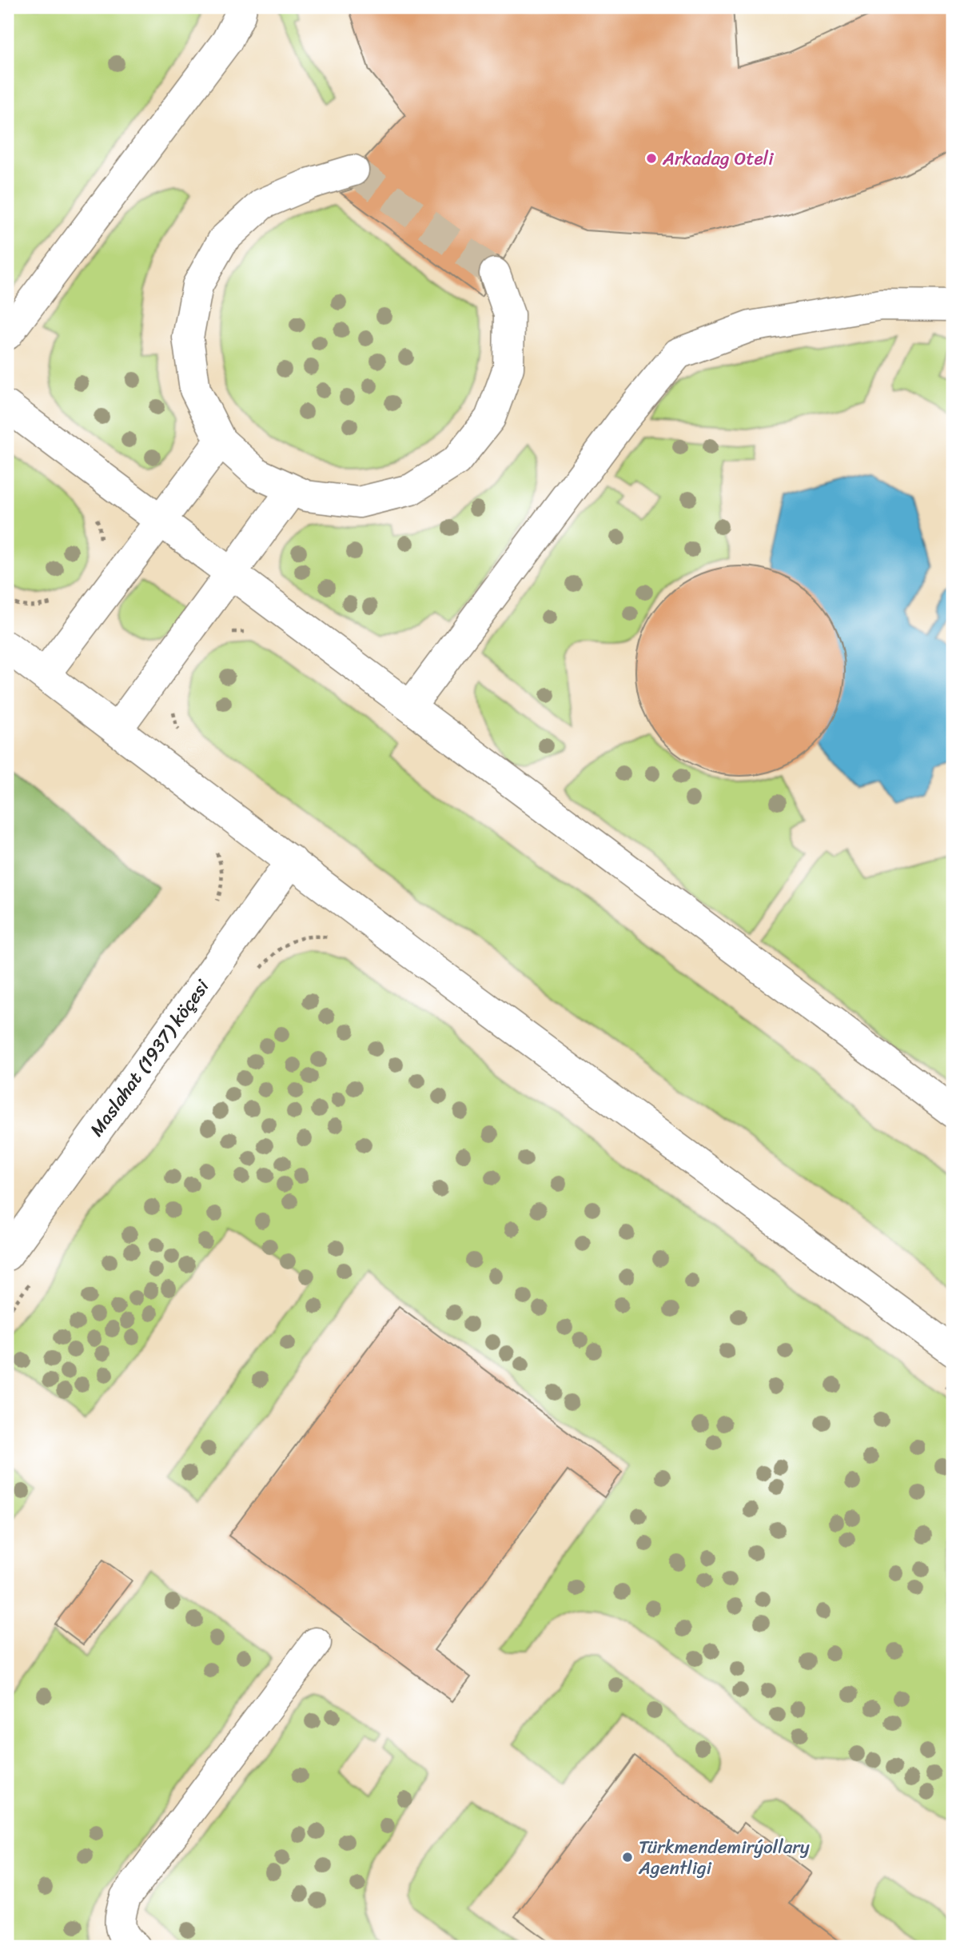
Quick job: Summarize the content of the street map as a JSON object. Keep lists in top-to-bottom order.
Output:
{
  "streets": {
    "street": ["Maslahat (1937) köçesi"]
  },
  "places": ["Arkadag Oteli", "Türkmendemirýollary Agentligi"]
}
